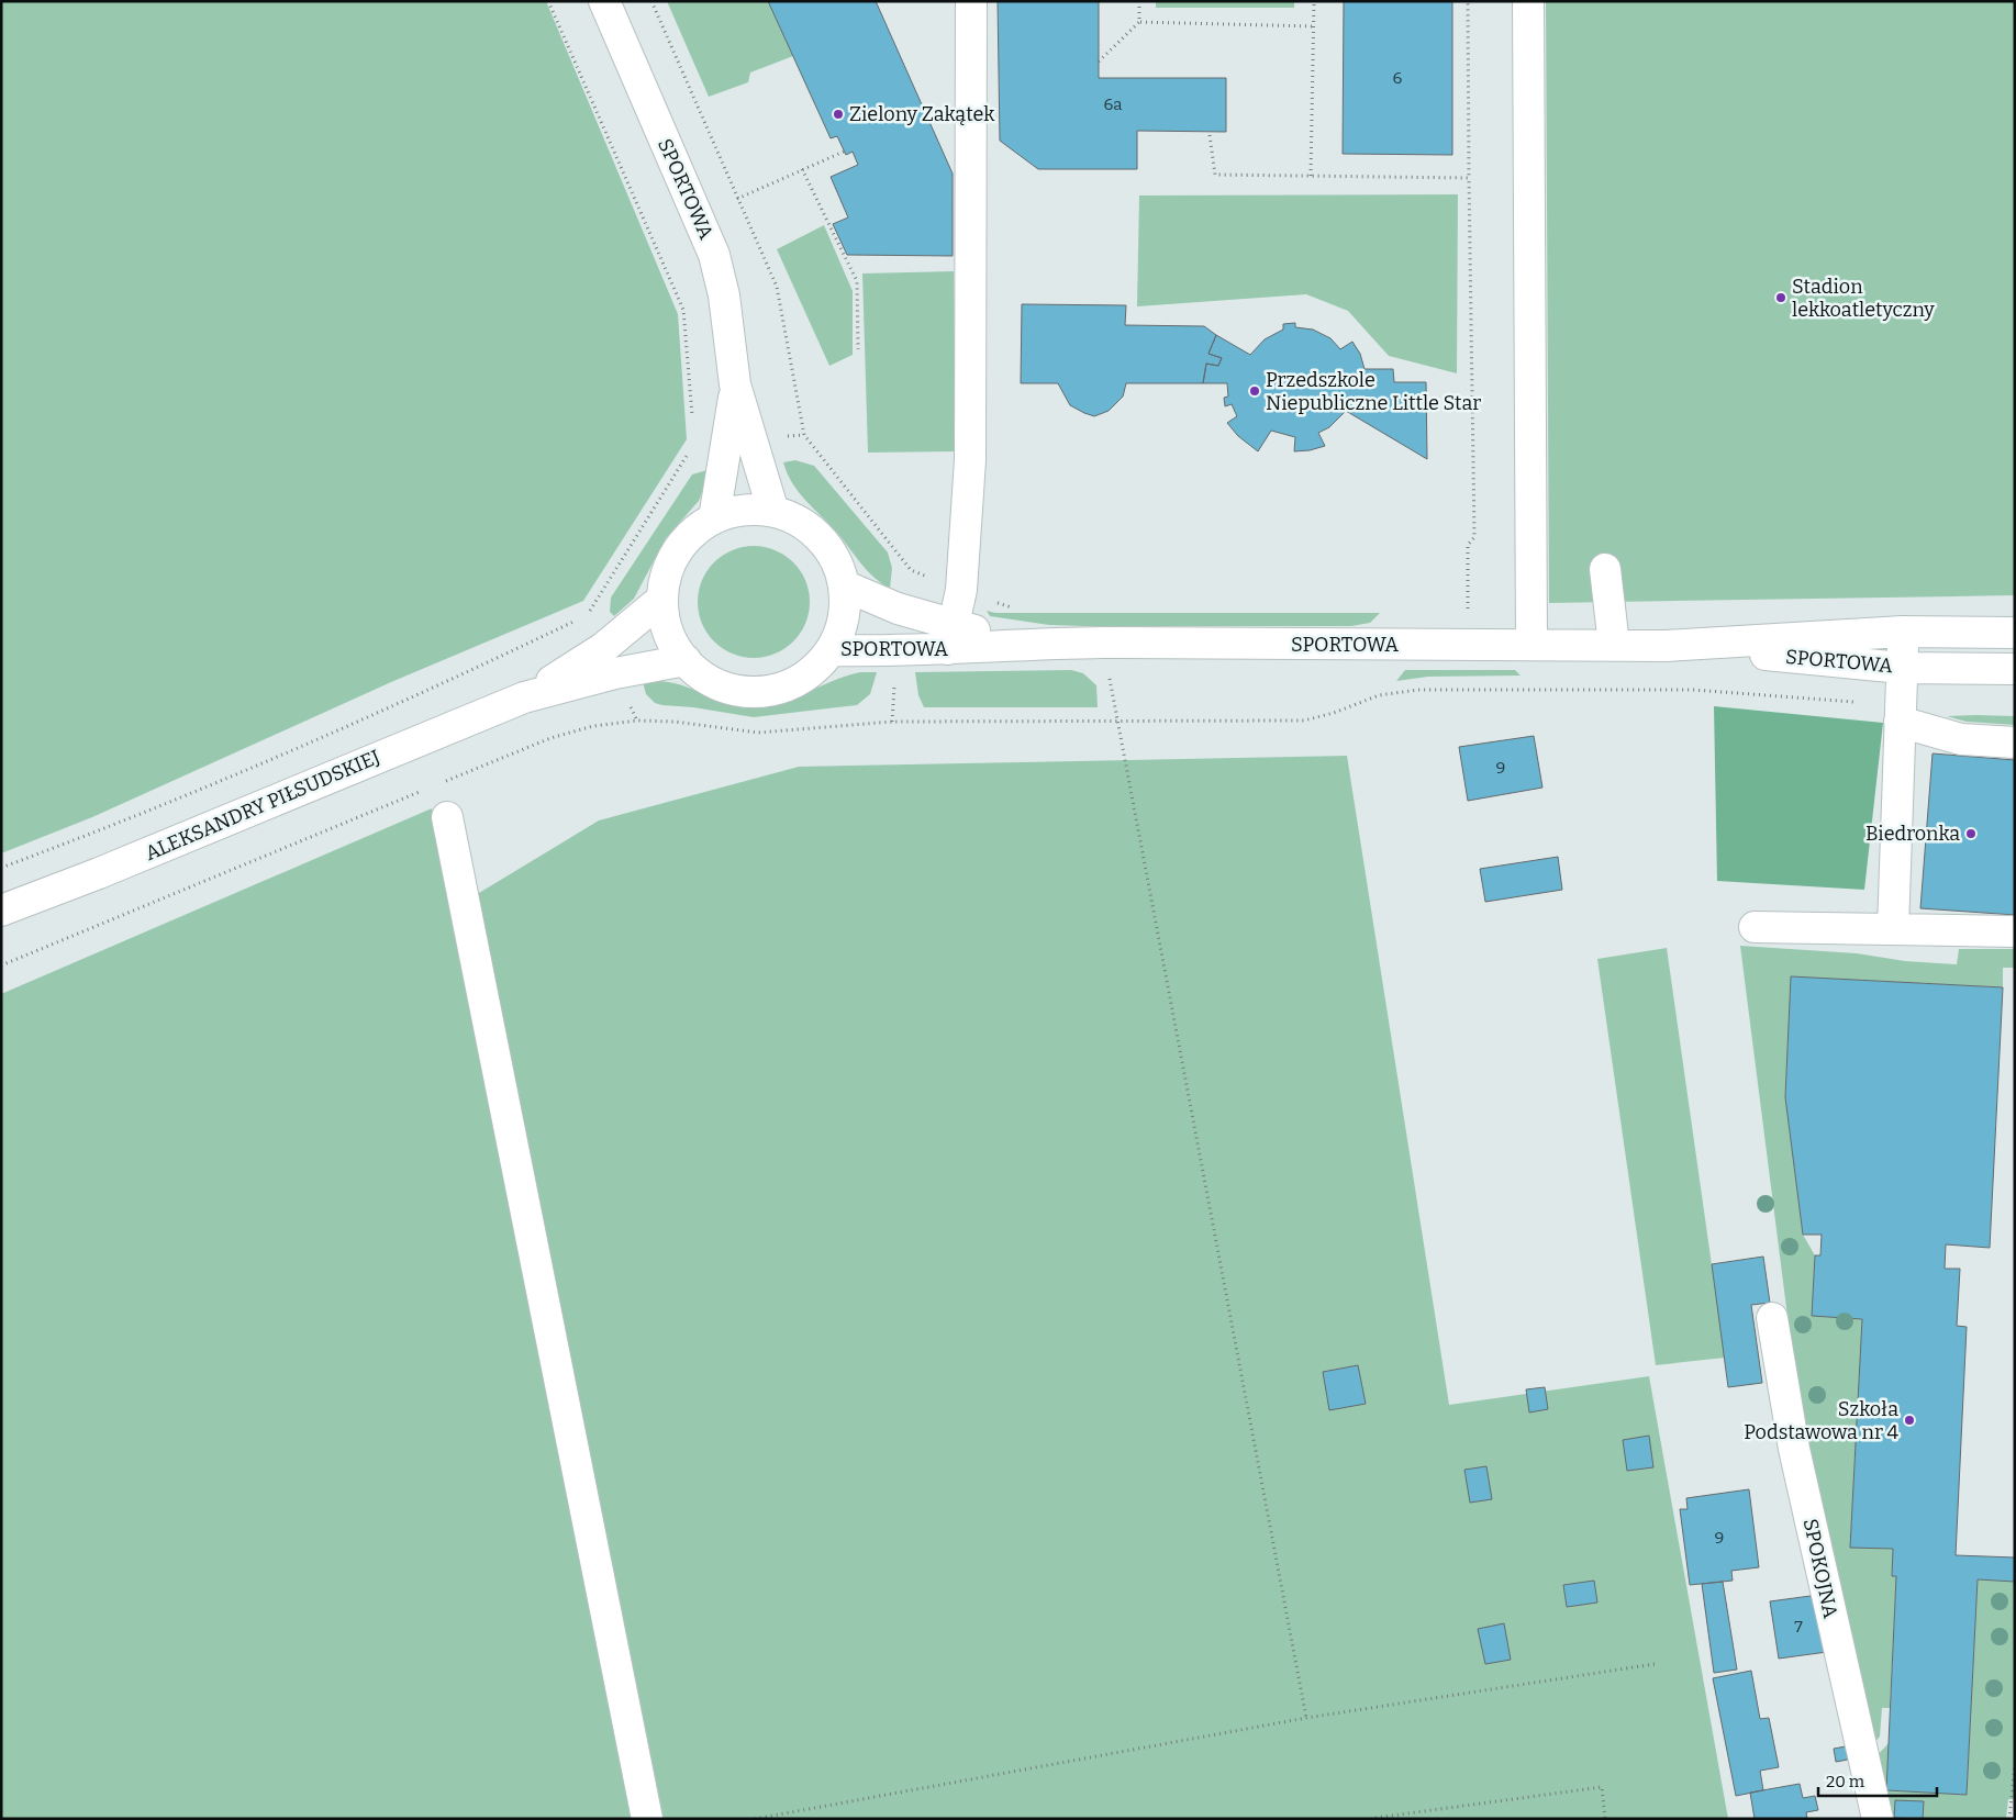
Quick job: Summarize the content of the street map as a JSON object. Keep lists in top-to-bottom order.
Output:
{
  "streets": {
    "street": ["SPORTOWA", "ALEKSANDRY PIŁSUDSKIEJ", "SPOKOJNA"]
  },
  "crossings": [
    ["SPORTOWA", "ALEKSANDRY PIŁSUDSKIEJ"]
  ],
  "places": [
    "Zielony Zakątek",
    "Stadion lekkoatletyczny",
    "Przedszkole Niepubliczne Little Star",
    "Biedronka",
    "Szkoła Podstawowa nr 4"
  ],
  "house_numbers": [
    "6",
    "6a",
    "9",
    "9",
    "7"
  ],
  "scale_bar": "20 m"
}
